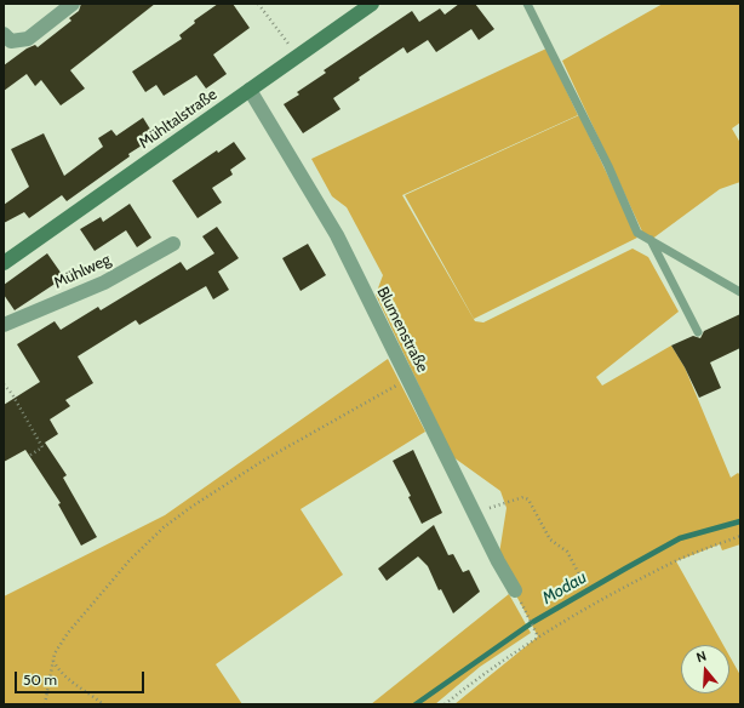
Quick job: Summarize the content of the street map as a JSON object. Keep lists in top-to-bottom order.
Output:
{
  "streets": {
    "street": ["Mühltalstraße", "Mühlweg", "Blumenstraße"]
  },
  "crossings": [
    ["Mühltalstraße", "Blumenstraße"]
  ],
  "water": ["Modau"],
  "scale_bar": "50 m",
  "north": "top"
}
